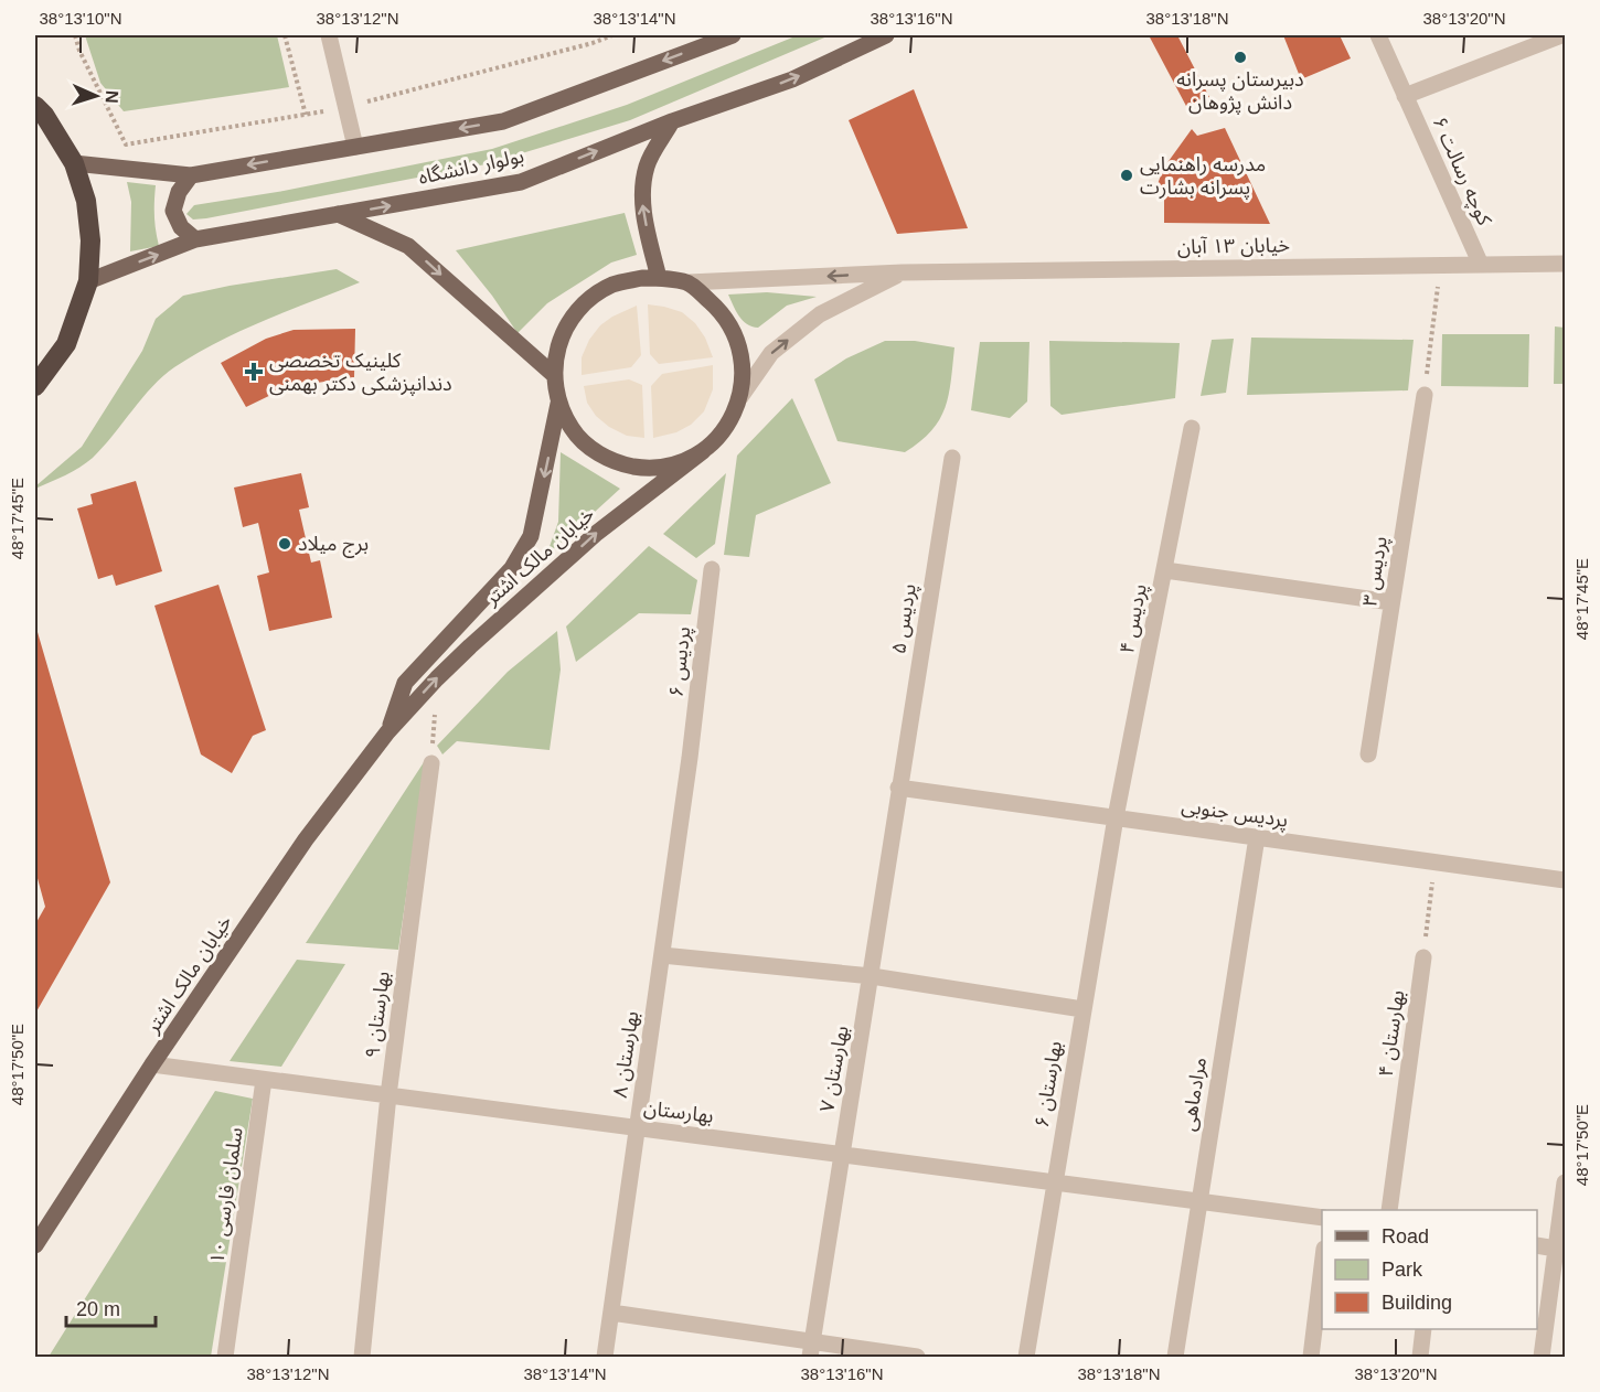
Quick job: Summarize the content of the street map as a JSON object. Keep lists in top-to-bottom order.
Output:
{
  "streets": {
    "main road": ["بولوار دانشگاه", "خیابان مالک اشتر"],
    "street": [
      "کوچه رسالت ۶",
      "خیابان ۱۳ آبان",
      "پردیس ۳",
      "پردیس ۵",
      "پردیس ۴",
      "پردیس ۶",
      "پردیس جنوبی",
      "بهارستان ۹",
      "بهارستان ۴",
      "بهارستان ۸",
      "بهارستان ۷",
      "بهارستان ۶",
      "مرادماهی",
      "بهارستان",
      "سلمان فارسی ۱۰"
    ]
  },
  "crossings": [
    ["کوچه رسالت ۶", "خیابان ۱۳ آبان"],
    ["خیابان ۱۳ آبان", "خیابان مالک اشتر"],
    ["خیابان مالک اشتر", "بهارستان"],
    ["پردیس ۵", "پردیس جنوبی"],
    ["پردیس ۵", "بهارستان ۷"],
    ["پردیس ۴", "پردیس جنوبی"],
    ["پردیس ۴", "بهارستان ۶"],
    ["پردیس ۶", "بهارستان ۸"],
    ["پردیس جنوبی", "بهارستان ۷"],
    ["پردیس جنوبی", "بهارستان ۶"],
    ["پردیس جنوبی", "مرادماهی"],
    ["بهارستان ۹", "بهارستان"],
    ["بهارستان ۸", "بهارستان"],
    ["بهارستان ۷", "بهارستان"],
    ["بهارستان ۶", "بهارستان"],
    ["مرادماهی", "بهارستان"],
    ["بهارستان", "سلمان فارسی ۱۰"]
  ],
  "places": {
    "other": ["دبیرستان پسرانه دانش پژوهان", "مدرسه راهنمایی پسرانه بشارت", "برج میلاد"],
    "health": ["کلینیک تخصصی دندانپزشکی دکتر بهمنی"]
  },
  "legend": ["Road", "Park", "Building"],
  "scale_bar": "20 m",
  "north": "right",
  "coordinates": [
    "38°13'10\"N",
    "38°13'12\"N",
    "38°13'14\"N",
    "38°13'16\"N",
    "38°13'18\"N",
    "38°13'20\"N",
    "48°17'45\"E",
    "48°17'50\"E"
  ]
}
